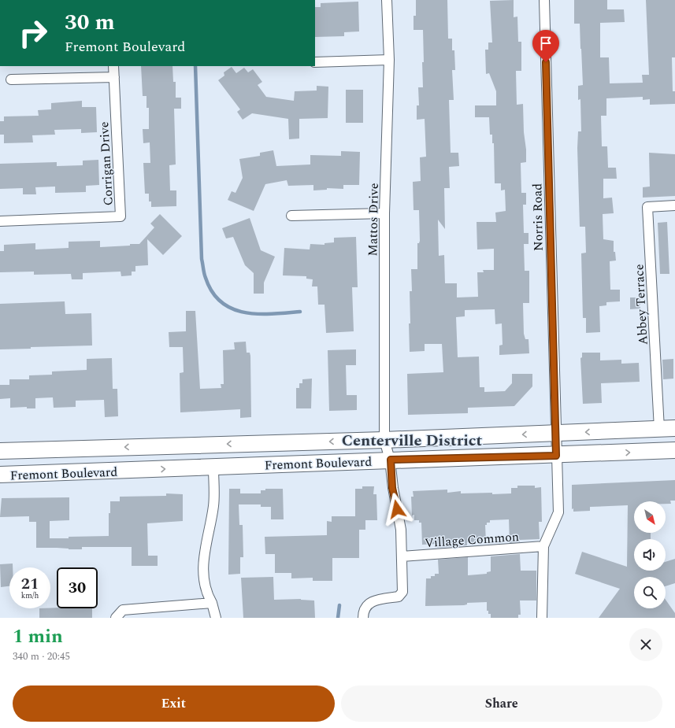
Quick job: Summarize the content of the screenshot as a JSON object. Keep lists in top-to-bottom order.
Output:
{
  "streets": {
    "main road": ["Fremont Boulevard"],
    "street": [
      "Corrigan Drive",
      "Norris Road",
      "Mattos Drive",
      "Abbey Terrace",
      "Village Common"
    ]
  },
  "crossings": [
    ["Norris Road", "Fremont Boulevard"],
    ["Norris Road", "Village Common"],
    ["Mattos Drive", "Fremont Boulevard"],
    ["Mattos Drive", "Village Common"],
    ["Abbey Terrace", "Fremont Boulevard"]
  ],
  "districts": ["Centerville District"],
  "north": "bottom right",
  "page": {
    "turn": ["30 m", "Fremont Boulevard"],
    "speed": "21 km/h",
    "limit": "30",
    "heading": ["1 min", "340 m · 20:45"],
    "buttons": ["Exit", "Share"]
  }
}
